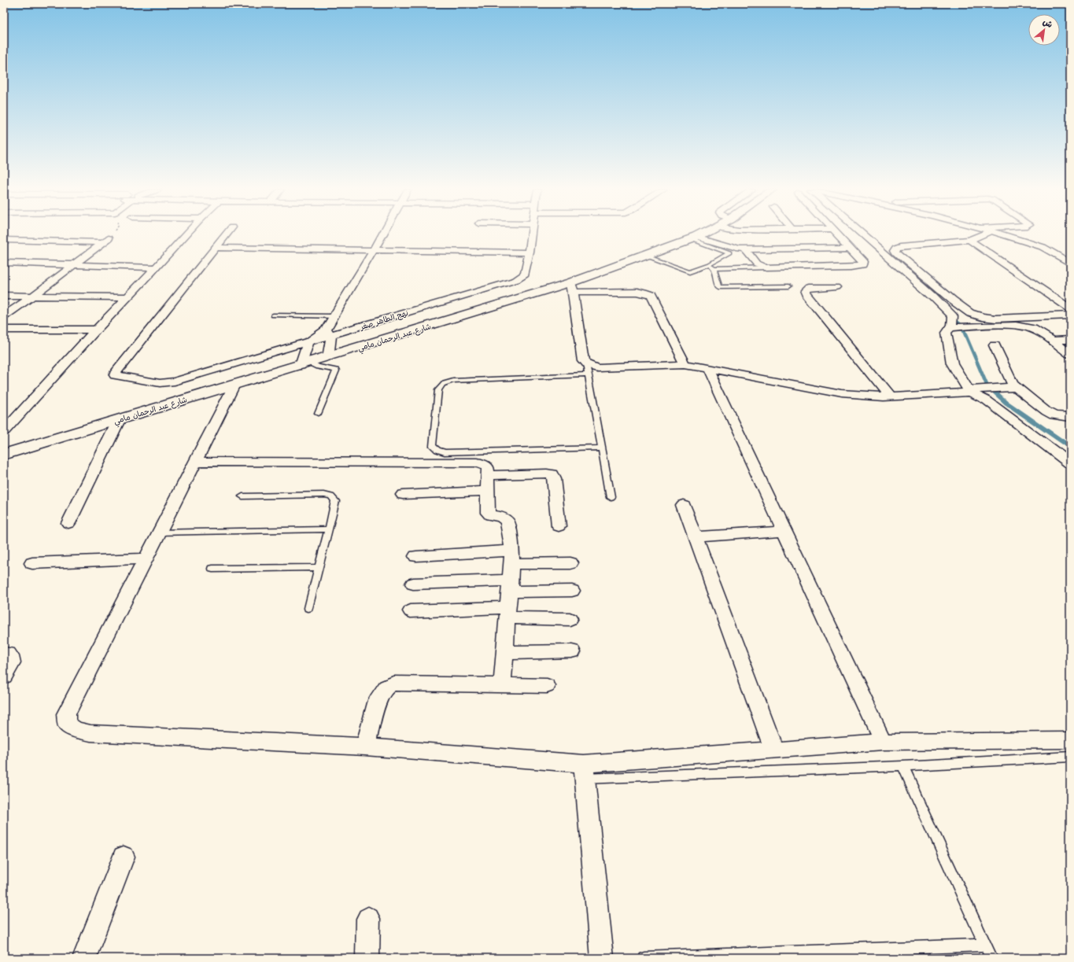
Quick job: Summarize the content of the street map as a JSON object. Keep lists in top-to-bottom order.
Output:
{
  "streets": {
    "street": ["نهج الطاهر صفر", "شارع عبد الرحمان مامي"]
  },
  "north": "top right"
}
